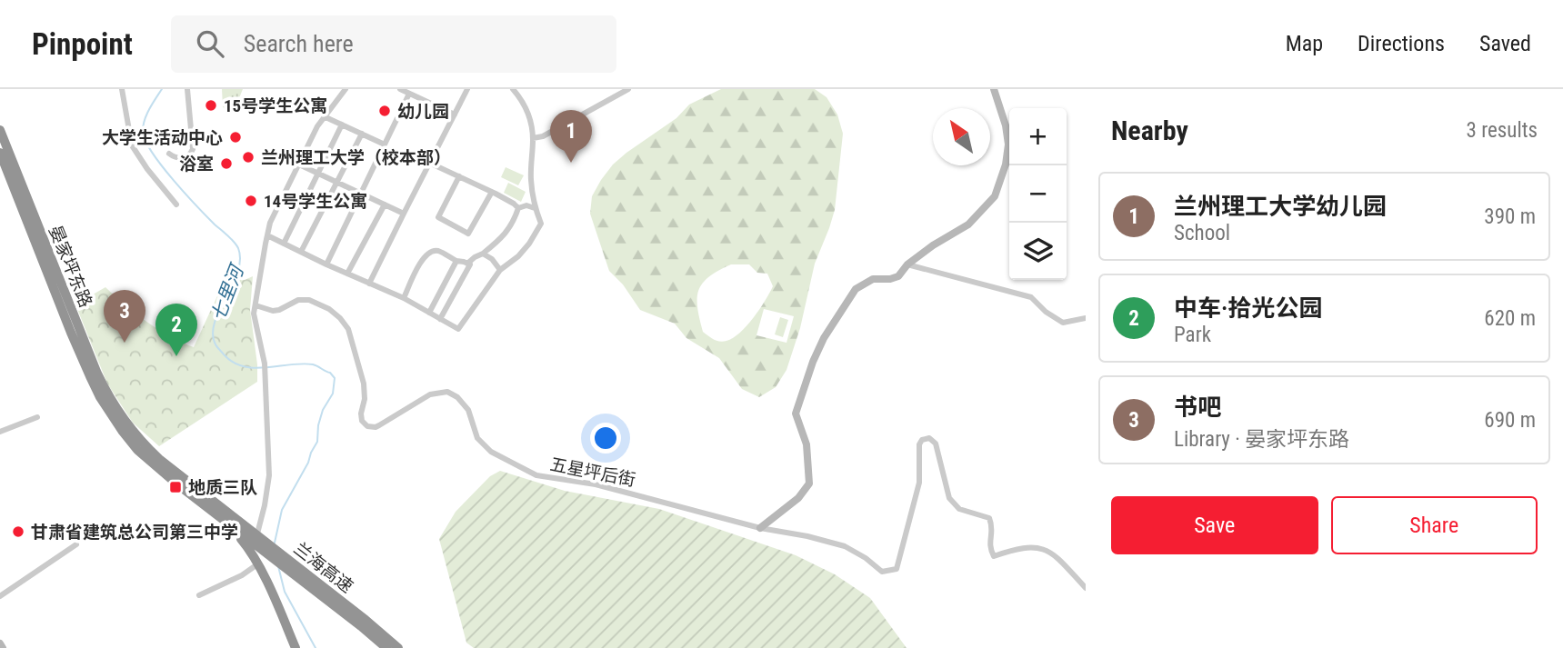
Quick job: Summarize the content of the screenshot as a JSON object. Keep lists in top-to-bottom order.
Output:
{
  "streets": {
    "highway": ["晏家坪东路", "兰海高速"],
    "street": ["五星坪后街"]
  },
  "crossings": [
    ["晏家坪东路", "兰海高速"]
  ],
  "water": ["七里河"],
  "places": {
    "other": [
      "15号学生公寓",
      "幼儿园",
      "大学生活动中心",
      "兰州理工大学（校本部）",
      "浴室",
      "14号学生公寓",
      "甘肃省建筑总公司第三中学"
    ],
    "transit": ["地质三队"]
  },
  "north": "top left",
  "page": {
    "header": "Pinpoint",
    "search": "Search here",
    "nav": ["Map", "Directions", "Saved"],
    "heading": ["Nearby", "3 results"],
    "map_buttons": ["+", "−"],
    "pins": ["1", "3", "2"],
    "list": [
      {
        "mark": "1",
        "name": "兰州理工大学幼儿园",
        "note": "School",
        "value": "390 m"
      },
      {
        "mark": "2",
        "name": "中车·拾光公园",
        "note": "Park",
        "value": "620 m"
      },
      {
        "mark": "3",
        "name": "书吧",
        "note": "Library · 晏家坪东路",
        "value": "690 m"
      }
    ],
    "buttons": ["Save", "Share"]
  }
}
